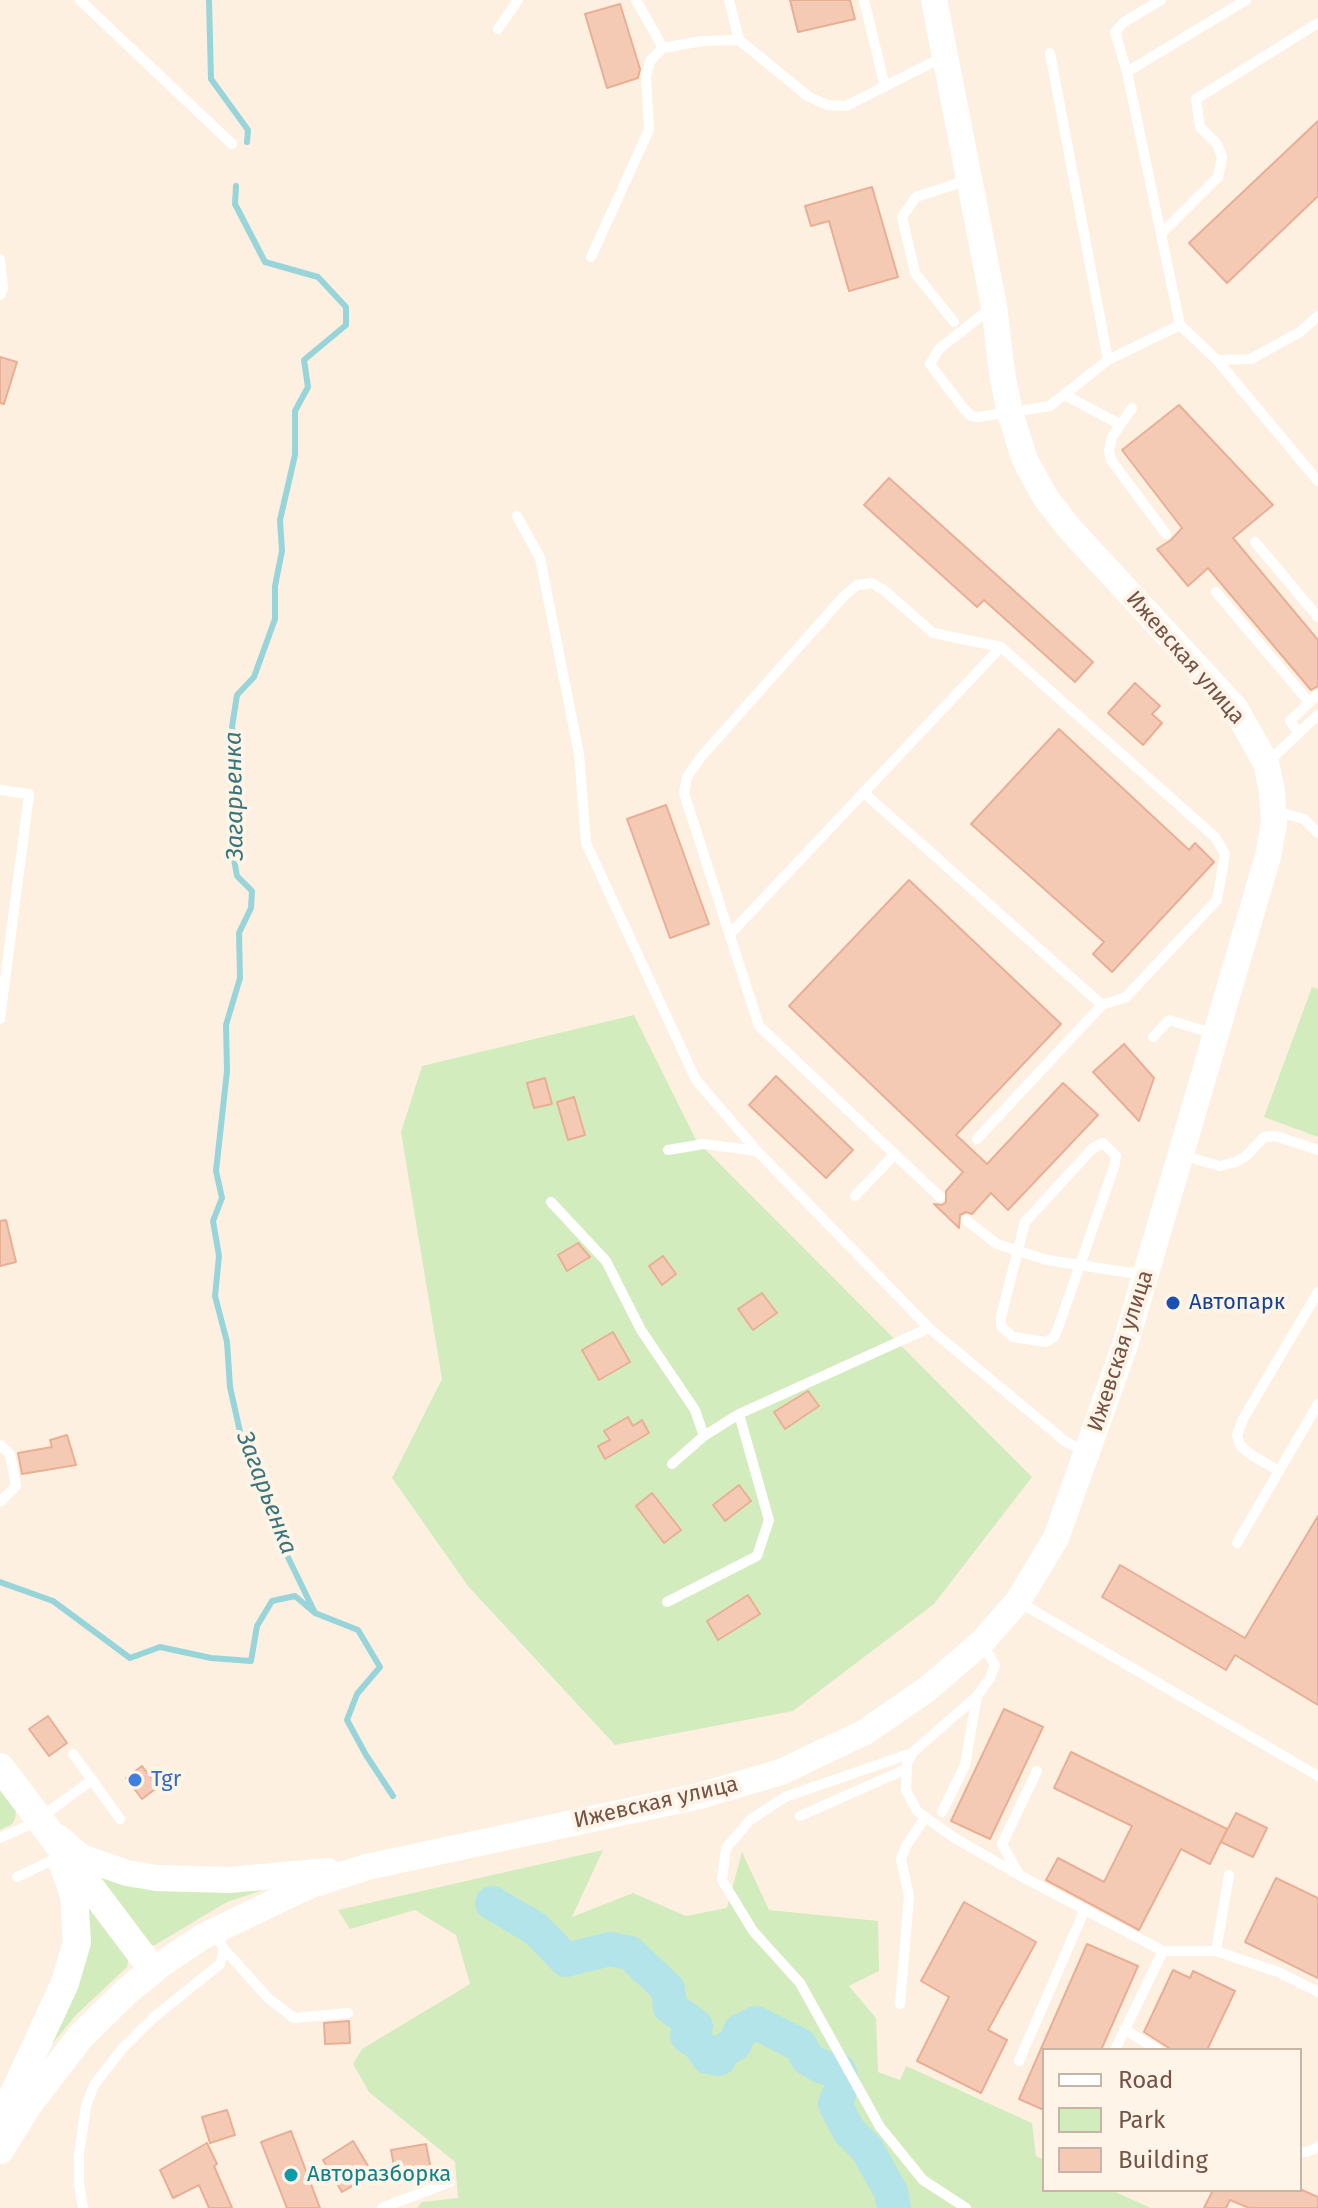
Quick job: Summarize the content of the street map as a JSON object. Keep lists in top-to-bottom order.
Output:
{
  "streets": {
    "main road": ["Ижевская улица"]
  },
  "water": ["Загарьенка"],
  "places": ["Автопарк", "Tgr", "Авторазборка"],
  "legend": ["Road", "Park", "Building"]
}
